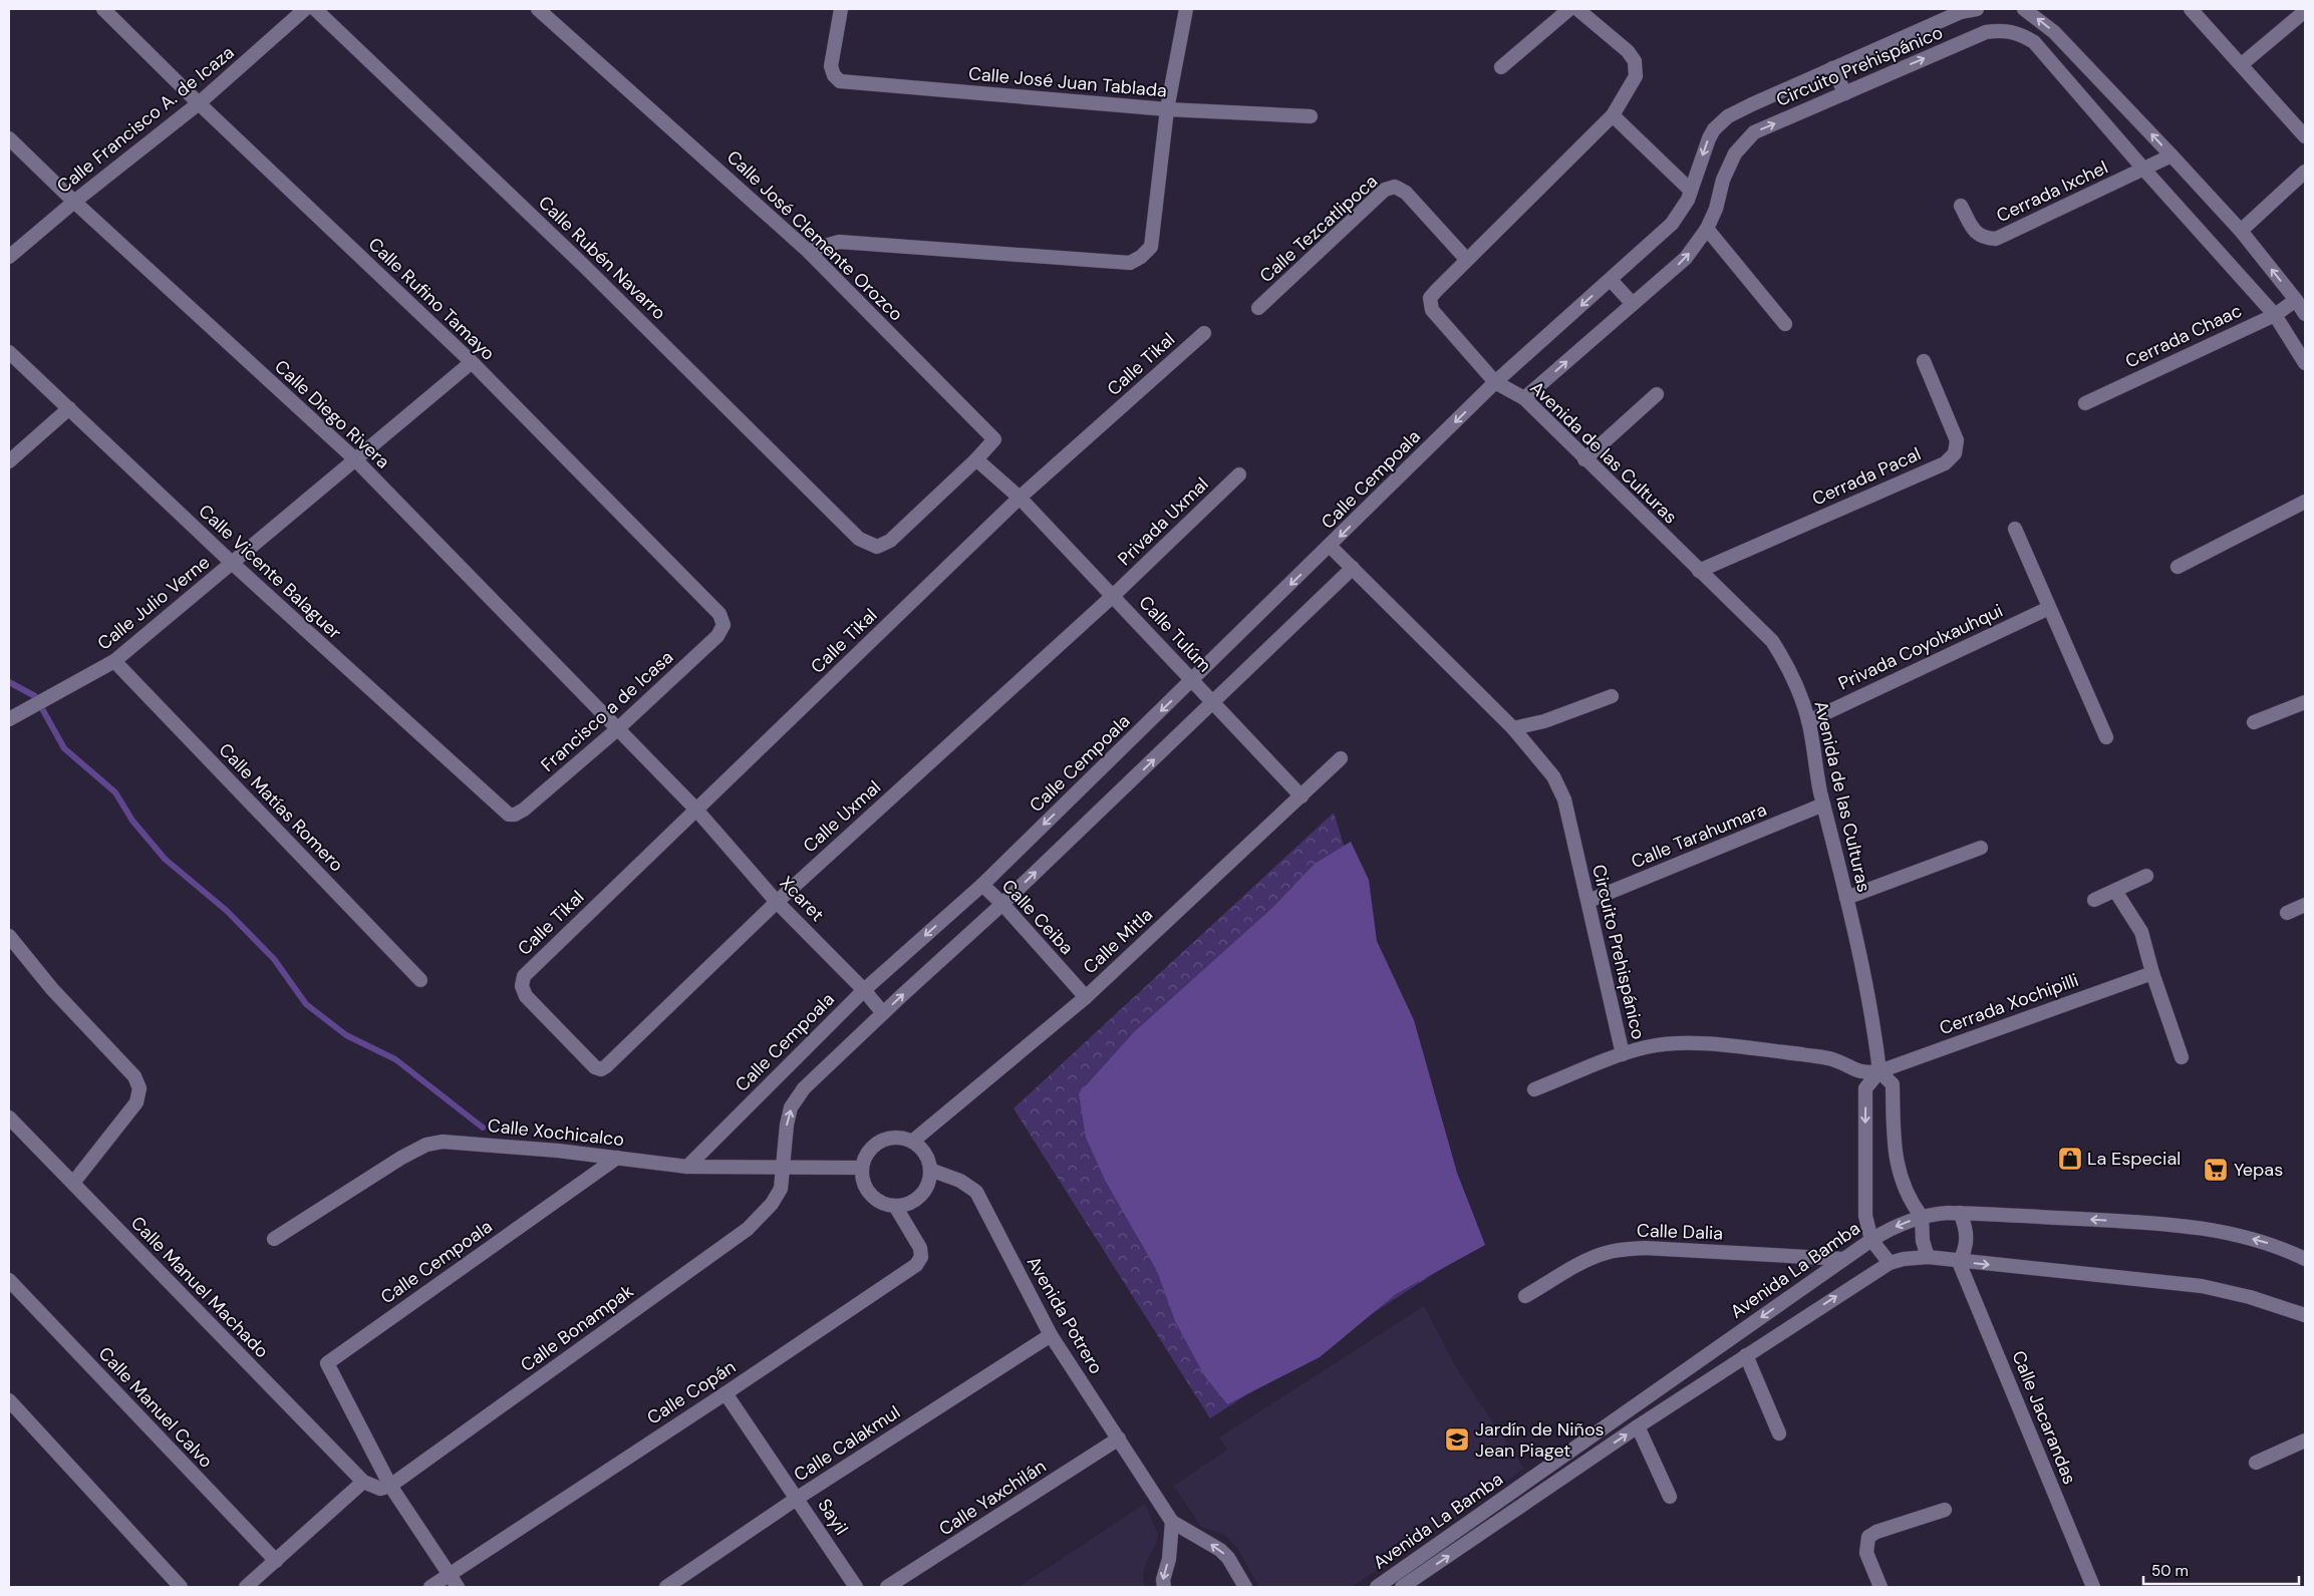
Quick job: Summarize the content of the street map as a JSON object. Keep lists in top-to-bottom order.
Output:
{
  "streets": {
    "street": [
      "Circuito Prehispánico",
      "Calle José Juan Tablada",
      "Calle Francisco A. de Icaza",
      "Cerrada Ixchel",
      "Calle Tezcatlipoca",
      "Calle José Clemente Orozco",
      "Calle Rubén Navarro",
      "Calle Rufino Tamayo",
      "Cerrada Chaac",
      "Calle Tikal",
      "Calle Diego Rivera",
      "Avenida de las Culturas",
      "Cerrada Pacal",
      "Calle Cempoala",
      "Privada Uxmal",
      "Calle Vicente Balaguer",
      "Calle Julio Verne",
      "Calle Tulúm",
      "Privada Coyolxauhqui",
      "Francisco a de Icasa",
      "Calle Matías Romero",
      "Calle Uxmal",
      "Calle Tarahumara",
      "Xcaret",
      "Calle Ceiba",
      "Calle Mitla",
      "Cerrada Xochipilli",
      "Calle Xochicalco",
      "Calle Dalia",
      "Avenida La Bamba",
      "Calle Manuel Machado",
      "Avenida Potrero",
      "Calle Bonampak",
      "Calle Copán",
      "Calle Manuel Calvo",
      "Calle Jacarandas",
      "Calle Calakmul",
      "Calle Yaxchilán",
      "Sayil"
    ]
  },
  "crossings": [
    ["Circuito Prehispánico", "Cerrada Ixchel"],
    ["Circuito Prehispánico", "Cerrada Chaac"],
    ["Circuito Prehispánico", "Avenida de las Culturas"],
    ["Circuito Prehispánico", "Calle Cempoala"],
    ["Circuito Prehispánico", "Calle Tarahumara"],
    ["Circuito Prehispánico", "Cerrada Xochipilli"],
    ["Calle Francisco A. de Icaza", "Calle Rufino Tamayo"],
    ["Calle Francisco A. de Icaza", "Calle Diego Rivera"],
    ["Calle Tezcatlipoca", "Avenida de las Culturas"],
    ["Calle José Clemente Orozco", "Calle Rubén Navarro"],
    ["Calle Rufino Tamayo", "Calle Julio Verne"],
    ["Calle Rufino Tamayo", "Francisco a de Icasa"],
    ["Calle Tikal", "Calle Diego Rivera"],
    ["Calle Tikal", "Calle Tulúm"],
    ["Calle Tikal", "Calle Uxmal"],
    ["Calle Tikal", "Xcaret"],
    ["Calle Diego Rivera", "Calle Julio Verne"],
    ["Calle Diego Rivera", "Francisco a de Icasa"],
    ["Calle Diego Rivera", "Xcaret"],
    ["Avenida de las Culturas", "Cerrada Pacal"],
    ["Avenida de las Culturas", "Calle Cempoala"],
    ["Avenida de las Culturas", "Privada Coyolxauhqui"],
    ["Avenida de las Culturas", "Calle Tarahumara"],
    ["Avenida de las Culturas", "Cerrada Xochipilli"],
    ["Avenida de las Culturas", "Avenida La Bamba"],
    ["Avenida de las Culturas", "Calle Jacarandas"],
    ["Calle Cempoala", "Calle Tulúm"],
    ["Calle Cempoala", "Xcaret"],
    ["Calle Cempoala", "Calle Ceiba"],
    ["Calle Cempoala", "Calle Xochicalco"],
    ["Calle Cempoala", "Calle Bonampak"],
    ["Privada Uxmal", "Calle Tulúm"],
    ["Privada Uxmal", "Calle Uxmal"],
    ["Calle Vicente Balaguer", "Calle Julio Verne"],
    ["Calle Vicente Balaguer", "Francisco a de Icasa"],
    ["Calle Julio Verne", "Calle Matías Romero"],
    ["Calle Tulúm", "Calle Uxmal"],
    ["Calle Tulúm", "Calle Mitla"],
    ["Calle Uxmal", "Xcaret"],
    ["Calle Ceiba", "Calle Mitla"],
    ["Calle Mitla", "Calle Xochicalco"],
    ["Calle Mitla", "Avenida Potrero"],
    ["Calle Mitla", "Calle Copán"],
    ["Calle Xochicalco", "Avenida Potrero"],
    ["Calle Xochicalco", "Calle Bonampak"],
    ["Calle Xochicalco", "Calle Copán"],
    ["Calle Dalia", "Avenida La Bamba"],
    ["Avenida La Bamba", "Calle Jacarandas"],
    ["Avenida Potrero", "Calle Copán"],
    ["Avenida Potrero", "Calle Calakmul"],
    ["Avenida Potrero", "Calle Yaxchilán"],
    ["Calle Copán", "Sayil"],
    ["Calle Calakmul", "Sayil"]
  ],
  "places": {
    "shop": ["La Especial"],
    "supermarket": ["Yepas"],
    "school or university": ["Jardín de Niños Jean Piaget"]
  },
  "scale_bar": "50 m"
}
